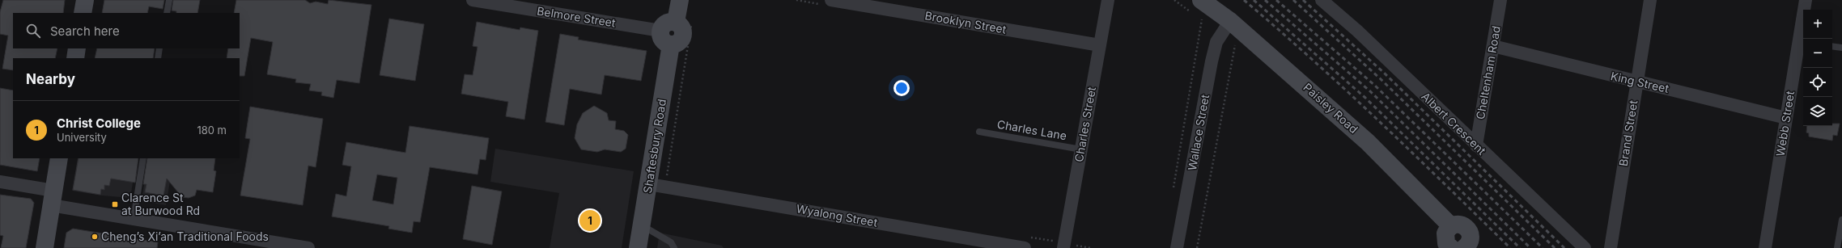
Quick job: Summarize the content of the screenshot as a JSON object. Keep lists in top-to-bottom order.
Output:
{
  "streets": {
    "main road": ["Paisley Road", "Shaftesbury Road"],
    "street": [
      "Belmore Street",
      "Brooklyn Street",
      "Cheltenham Road",
      "King Street",
      "Albert Crescent",
      "Webb Street",
      "Charles Street",
      "Wallace Street",
      "Brand Street",
      "Wyalong Street"
    ],
    "lane": ["Charles Lane"]
  },
  "crossings": [
    ["Belmore Street", "Shaftesbury Road"],
    ["Brooklyn Street", "Charles Street"],
    ["Cheltenham Road", "King Street"],
    ["Cheltenham Road", "Albert Crescent"],
    ["King Street", "Webb Street"],
    ["King Street", "Brand Street"],
    ["Paisley Road", "Wallace Street"],
    ["Charles Street", "Charles Lane"],
    ["Shaftesbury Road", "Wyalong Street"]
  ],
  "places": {
    "transit": ["Clarence St at Burwood Rd"],
    "other": ["Cheng’s Xi’an Traditional Foods"]
  },
  "page": {
    "map_buttons": ["+", "−"],
    "search": "Search here",
    "heading": "Nearby",
    "list": [
      {
        "mark": "1",
        "name": "Christ College",
        "note": "University",
        "value": "180 m"
      }
    ],
    "pins": "1"
  }
}
